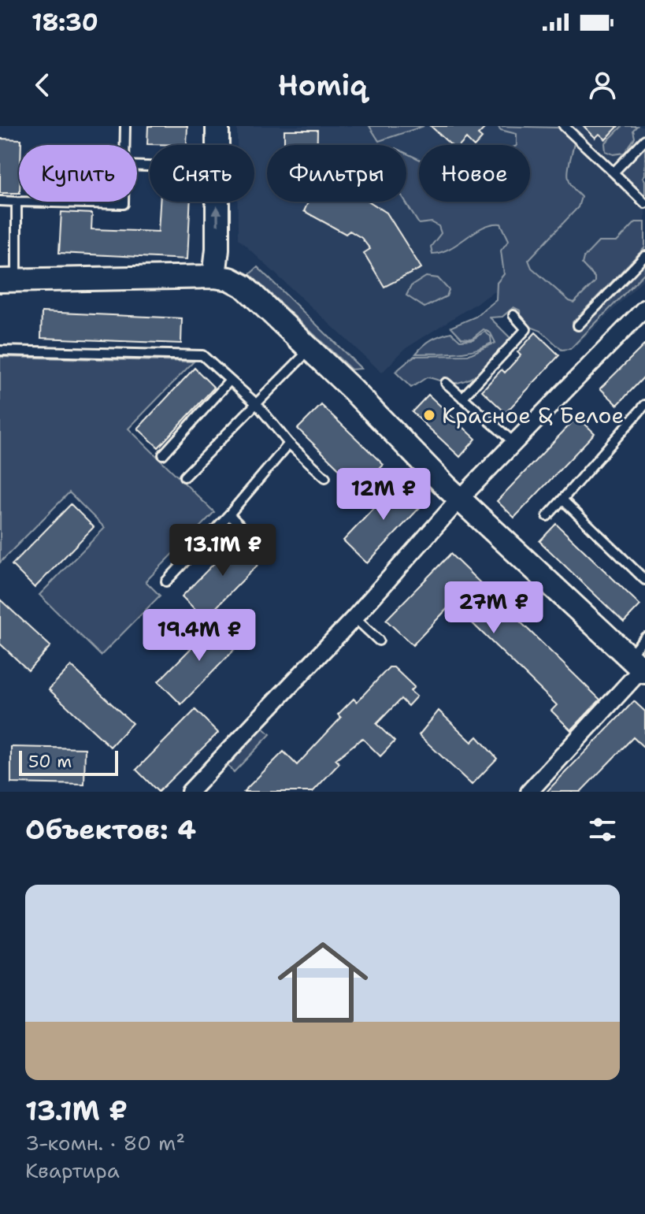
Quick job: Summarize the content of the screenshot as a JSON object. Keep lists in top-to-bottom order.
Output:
{
  "places": ["Красное & Белое"],
  "scale_bar": "50 m",
  "page": {
    "status": "18:30",
    "header": "Homiq",
    "chip": [
      "Купить",
      "Снять",
      "Фильтры",
      "Новое"
    ],
    "price": [
      "12M ₽",
      "13.1M ₽",
      "27M ₽",
      "19.4M ₽"
    ],
    "scale": "50 m",
    "heading": "Объектов: 4",
    "list": [
      {
        "name": "13.1M ₽",
        "note": "3-комн. · 80 m² · Квартира"
      }
    ]
  }
}
